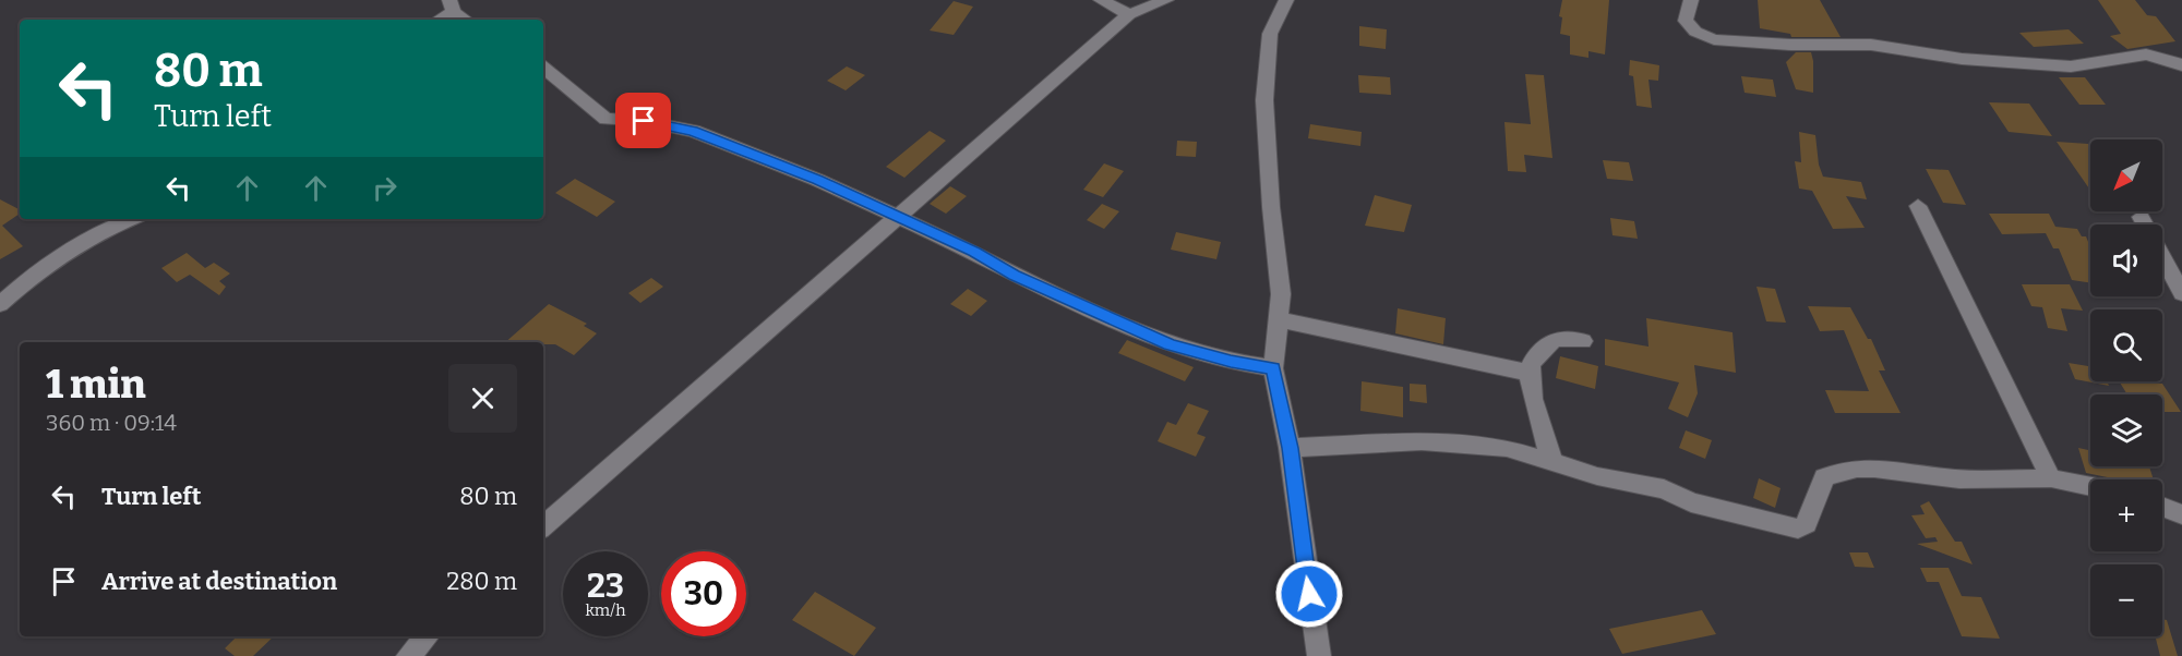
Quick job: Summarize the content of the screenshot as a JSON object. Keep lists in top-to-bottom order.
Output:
{
  "north": "bottom left",
  "page": {
    "turn": ["80 m", "Turn left"],
    "map_buttons": ["+", "−"],
    "heading": ["1 min", "360 m · 09:14"],
    "list": [
      {
        "name": "Turn left",
        "value": "80 m"
      },
      {
        "name": "Arrive at destination",
        "value": "280 m"
      }
    ],
    "speed": "23 km/h",
    "limit": "30"
  }
}
